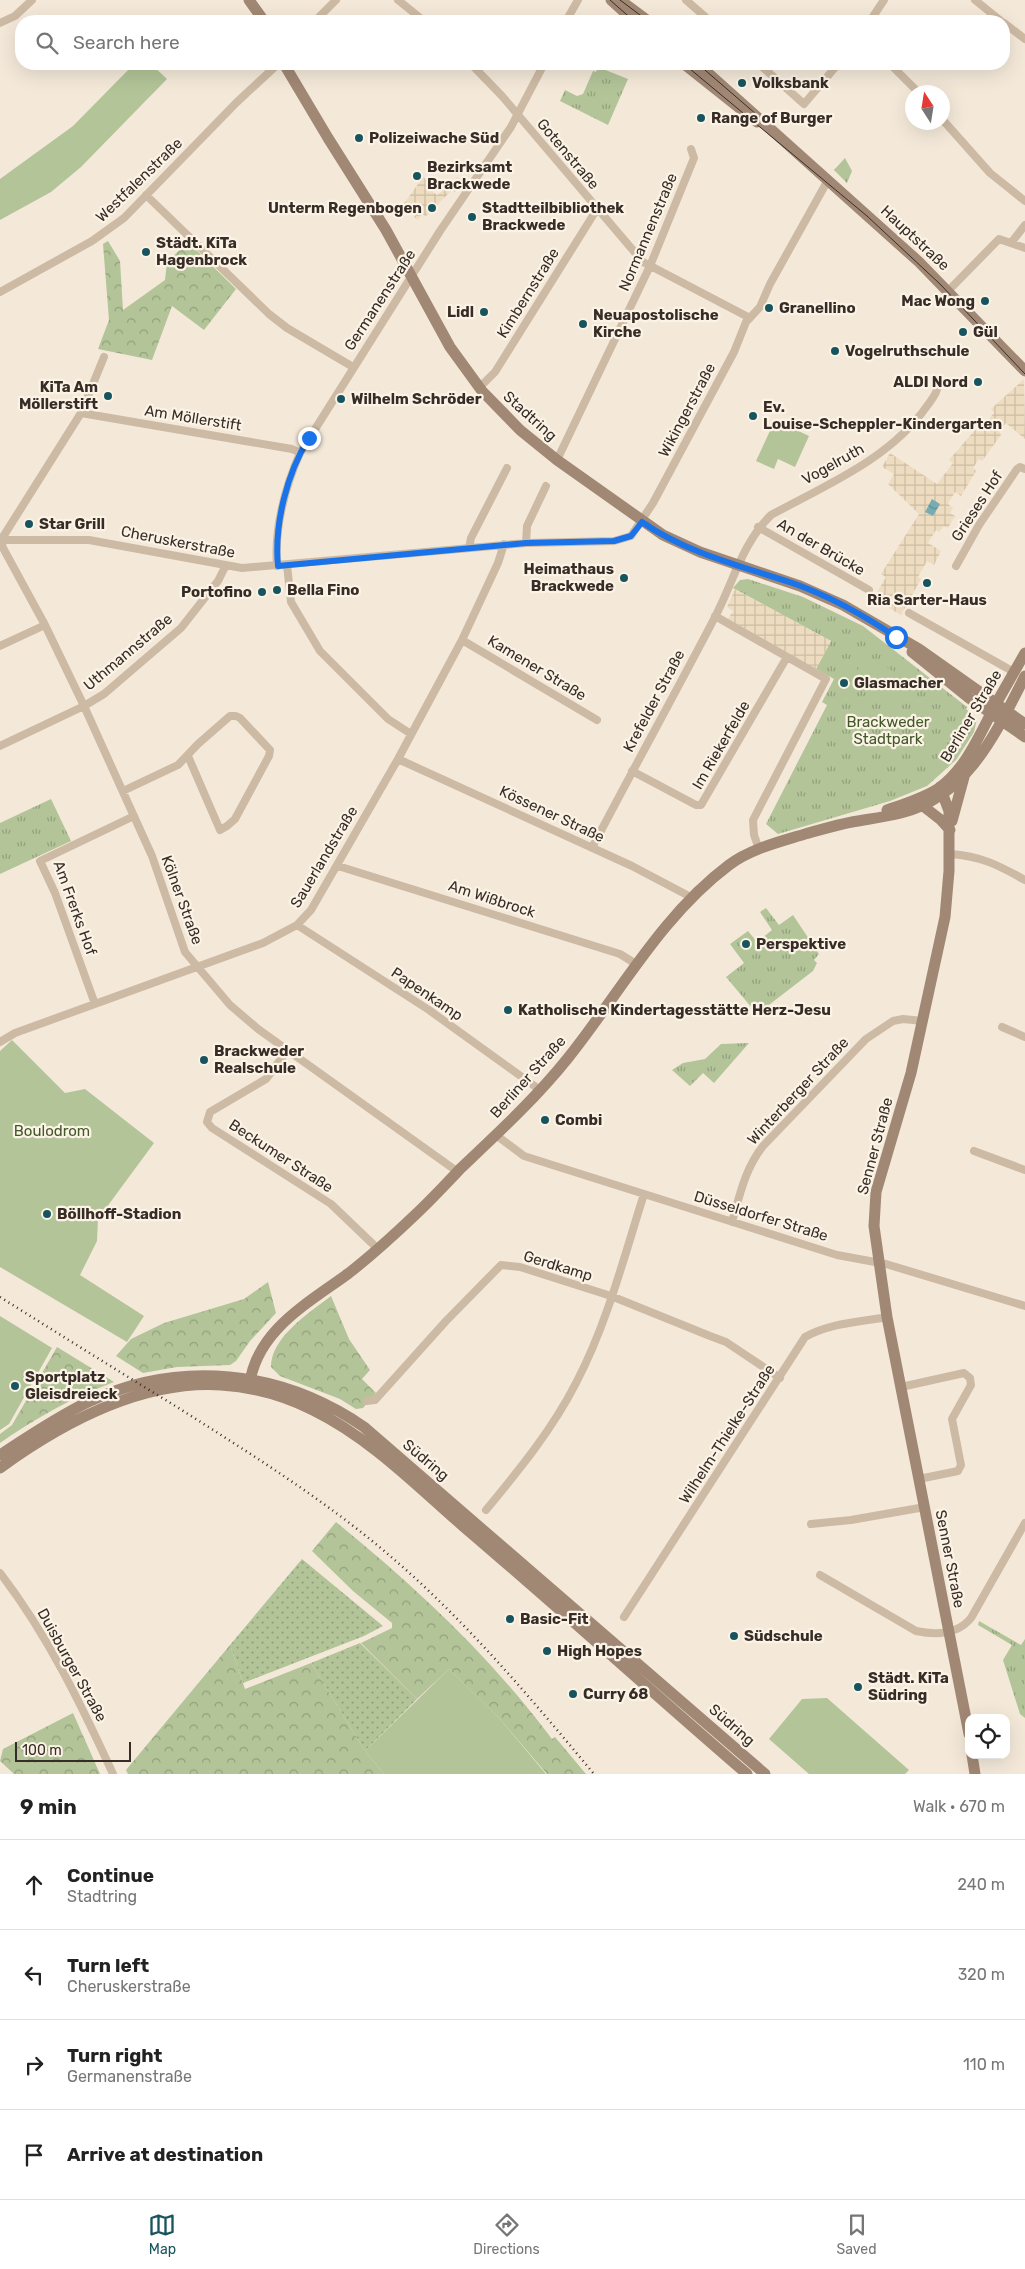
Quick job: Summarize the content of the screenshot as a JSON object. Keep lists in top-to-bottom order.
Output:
{
  "streets": {
    "street": [
      "Gotenstraße",
      "Westfalenstraße",
      "Normannenstraße",
      "Hauptstraße",
      "Kimbernstraße",
      "Germanenstraße",
      "Wikingerstraße",
      "Stadtring",
      "Am Möllerstift",
      "Vogelruth",
      "Grieses Hof",
      "Cheruskerstraße",
      "An der Brücke",
      "Uthmannstraße",
      "Kamener Straße",
      "Krefelder Straße",
      "Berliner Straße",
      "Im Riekerfelde",
      "Kössener Straße",
      "Sauerlandstraße",
      "Am Wißbrock",
      "Kölner Straße",
      "Am Frerks Hof",
      "Papenkamp",
      "Winterberger Straße",
      "Senner Straße",
      "Beckumer Straße",
      "Düsseldorfer Straße",
      "Gerdkamp",
      "Wilhelm-Thielke-Straße",
      "Südring",
      "Duisburger Straße"
    ]
  },
  "crossings": [
    ["Gotenstraße", "Normannenstraße"],
    ["Gotenstraße", "Kimbernstraße"],
    ["Gotenstraße", "Germanenstraße"],
    ["Gotenstraße", "Wikingerstraße"],
    ["Normannenstraße", "Stadtring"],
    ["Hauptstraße", "Wikingerstraße"],
    ["Kimbernstraße", "Stadtring"],
    ["Germanenstraße", "Stadtring"],
    ["Germanenstraße", "Am Möllerstift"],
    ["Germanenstraße", "Cheruskerstraße"],
    ["Wikingerstraße", "Stadtring"],
    ["Wikingerstraße", "Cheruskerstraße"],
    ["Stadtring", "Vogelruth"],
    ["Stadtring", "Cheruskerstraße"],
    ["Stadtring", "Krefelder Straße"],
    ["Stadtring", "Berliner Straße"],
    ["Vogelruth", "An der Brücke"],
    ["Vogelruth", "Krefelder Straße"],
    ["Cheruskerstraße", "Uthmannstraße"],
    ["Cheruskerstraße", "Sauerlandstraße"],
    ["Cheruskerstraße", "Kölner Straße"],
    ["Uthmannstraße", "Kölner Straße"],
    ["Kamener Straße", "Sauerlandstraße"],
    ["Krefelder Straße", "Im Riekerfelde"],
    ["Krefelder Straße", "Kössener Straße"],
    ["Berliner Straße", "Kössener Straße"],
    ["Berliner Straße", "Am Wißbrock"],
    ["Berliner Straße", "Kölner Straße"],
    ["Berliner Straße", "Papenkamp"],
    ["Berliner Straße", "Senner Straße"],
    ["Berliner Straße", "Beckumer Straße"],
    ["Berliner Straße", "Düsseldorfer Straße"],
    ["Berliner Straße", "Südring"],
    ["Kössener Straße", "Sauerlandstraße"],
    ["Sauerlandstraße", "Am Wißbrock"],
    ["Sauerlandstraße", "Kölner Straße"],
    ["Sauerlandstraße", "Am Frerks Hof"],
    ["Sauerlandstraße", "Papenkamp"],
    ["Kölner Straße", "Am Frerks Hof"],
    ["Kölner Straße", "Beckumer Straße"],
    ["Winterberger Straße", "Senner Straße"],
    ["Winterberger Straße", "Düsseldorfer Straße"],
    ["Senner Straße", "Düsseldorfer Straße"],
    ["Senner Straße", "Wilhelm-Thielke-Straße"],
    ["Gerdkamp", "Wilhelm-Thielke-Straße"]
  ],
  "parks": ["Brackweder Stadtpark", "Boulodrom"],
  "places": [
    "Volksbank",
    "Range of Burger",
    "Polizeiwache Süd",
    "Bezirksamt Brackwede",
    "Unterm Regenbogen",
    "Stadtteilbibliothek Brackwede",
    "Städt. KiTa Hagenbrock",
    "Mac Wong",
    "Granellino",
    "Lidl",
    "Neuapostolische Kirche",
    "Gül",
    "Vogelruthschule",
    "ALDI Nord",
    "KiTa Am Möllerstift",
    "Wilhelm Schröder",
    "Ev. Louise-Scheppler-Kindergarten",
    "Star Grill",
    "Heimathaus Brackwede",
    "Ria Sarter-Haus",
    "Bella Fino",
    "Portofino",
    "Glasmacher",
    "Perspektive",
    "Katholische Kindertagesstätte Herz-Jesu",
    "Brackweder Realschule",
    "Combi",
    "Böllhoff-Stadion",
    "Sportplatz Gleisdreieck",
    "Basic-Fit",
    "Südschule",
    "High Hopes",
    "Städt. KiTa Südring",
    "Curry 68"
  ],
  "scale_bar": "100 m",
  "north": "top",
  "page": {
    "search": "Search here",
    "scale": "100 m",
    "heading": ["9 min", "Walk · 670 m"],
    "list": [
      ["Continue", "Stadtring", "240 m"],
      ["Turn left", "Cheruskerstraße", "320 m"],
      ["Turn right", "Germanenstraße", "110 m"],
      "Arrive at destination"
    ],
    "nav": ["Map", "Directions", "Saved"]
  }
}
